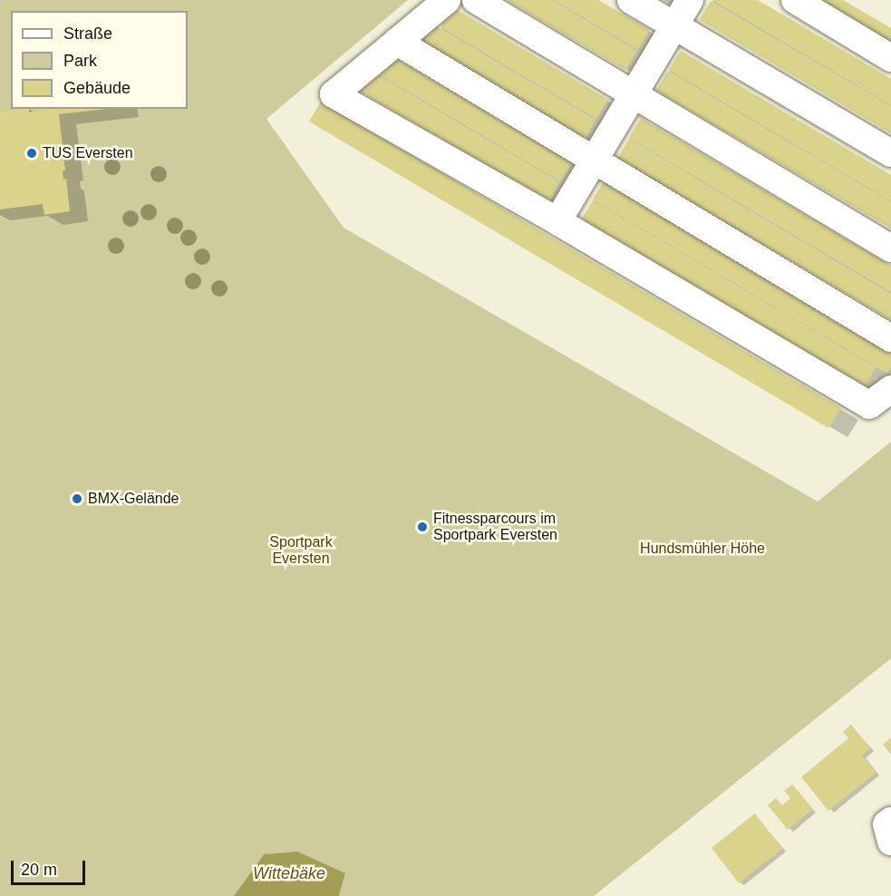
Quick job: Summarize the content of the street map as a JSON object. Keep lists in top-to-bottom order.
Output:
{
  "water": ["Wittebäke"],
  "parks": ["Sportpark Eversten", "Hundsmühler Höhe"],
  "places": ["TUS Eversten", "BMX-Gelände", "Fitnessparcours im Sportpark Eversten"],
  "legend": ["Straße", "Park", "Gebäude"],
  "scale_bar": "20 m"
}
